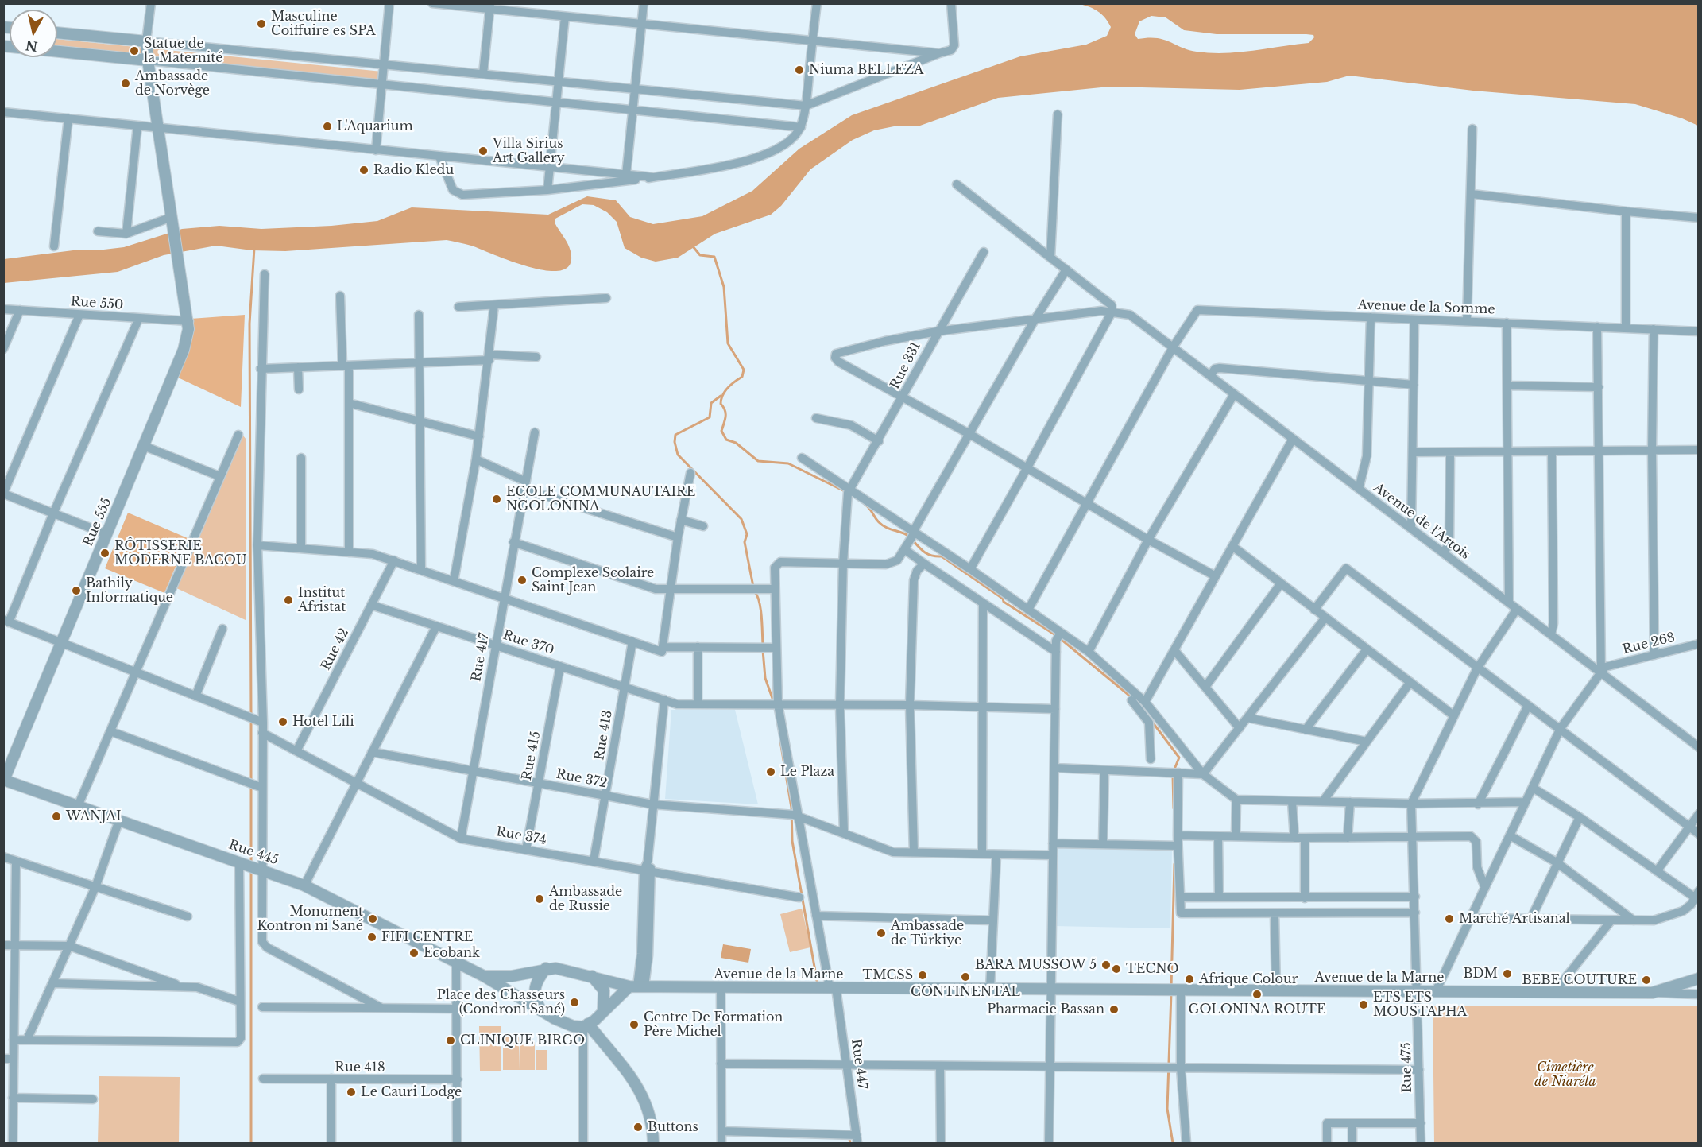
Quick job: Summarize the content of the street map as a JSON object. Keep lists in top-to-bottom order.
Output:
{
  "streets": {
    "street": [
      "Rue 550",
      "Avenue de la Somme",
      "Rue 331",
      "Avenue de l'Artois",
      "Rue 555",
      "Rue 370",
      "Rue 268",
      "Rue 42",
      "Rue 417",
      "Rue 413",
      "Rue 415",
      "Rue 372",
      "Rue 374",
      "Rue 445",
      "Avenue de la Marne",
      "Rue 447",
      "Rue 418",
      "Rue 475"
    ]
  },
  "crossings": [
    ["Rue 550", "Rue 555"],
    ["Avenue de la Somme", "Avenue de l'Artois"],
    ["Avenue de l'Artois", "Rue 268"],
    ["Rue 555", "Rue 445"],
    ["Rue 370", "Rue 42"],
    ["Rue 370", "Rue 417"],
    ["Rue 370", "Rue 413"],
    ["Rue 370", "Rue 415"],
    ["Rue 42", "Rue 374"],
    ["Rue 417", "Rue 372"],
    ["Rue 417", "Rue 374"],
    ["Rue 413", "Rue 372"],
    ["Rue 413", "Rue 374"],
    ["Rue 415", "Rue 372"],
    ["Rue 415", "Rue 374"],
    ["Rue 372", "Rue 447"],
    ["Rue 445", "Avenue de la Marne"],
    ["Avenue de la Marne", "Rue 447"],
    ["Avenue de la Marne", "Rue 475"]
  ],
  "parks": ["Cimetière de Niaréla"],
  "places": [
    "Masculine Coiffuire es SPA",
    "Statue de la Maternité",
    "Niuma BELLEZA",
    "Ambassade de Norvège",
    "L'Aquarium",
    "Villa Sirius Art Gallery",
    "Radio Kledu",
    "ECOLE COMMUNAUTAIRE NGOLONINA",
    "RÔTISSERIE MODERNE BACOU",
    "Complexe Scolaire Saint Jean",
    "Bathily Informatique",
    "Institut Afristat",
    "Hotel Lili",
    "Le Plaza",
    "WANJAI",
    "Ambassade de Russie",
    "Monument Kontron ni Sané",
    "Marché Artisanal",
    "Ambassade de Türkiye",
    "FIFI CENTRE",
    "Ecobank",
    "BARA MUSSOW 5",
    "TECNO",
    "BDM",
    "TMCSS",
    "CONTINENTAL",
    "Afrique Colour",
    "BEBE COUTURE",
    "GOLONINA ROUTE",
    "Place des Chasseurs (Condroni Sané)",
    "ETS ETS MOUSTAPHA",
    "Pharmacie Bassan",
    "Centre De Formation Père Michel",
    "CLINIQUE BIRGO",
    "Le Cauri Lodge",
    "Buttons"
  ],
  "north": "bottom"
}
